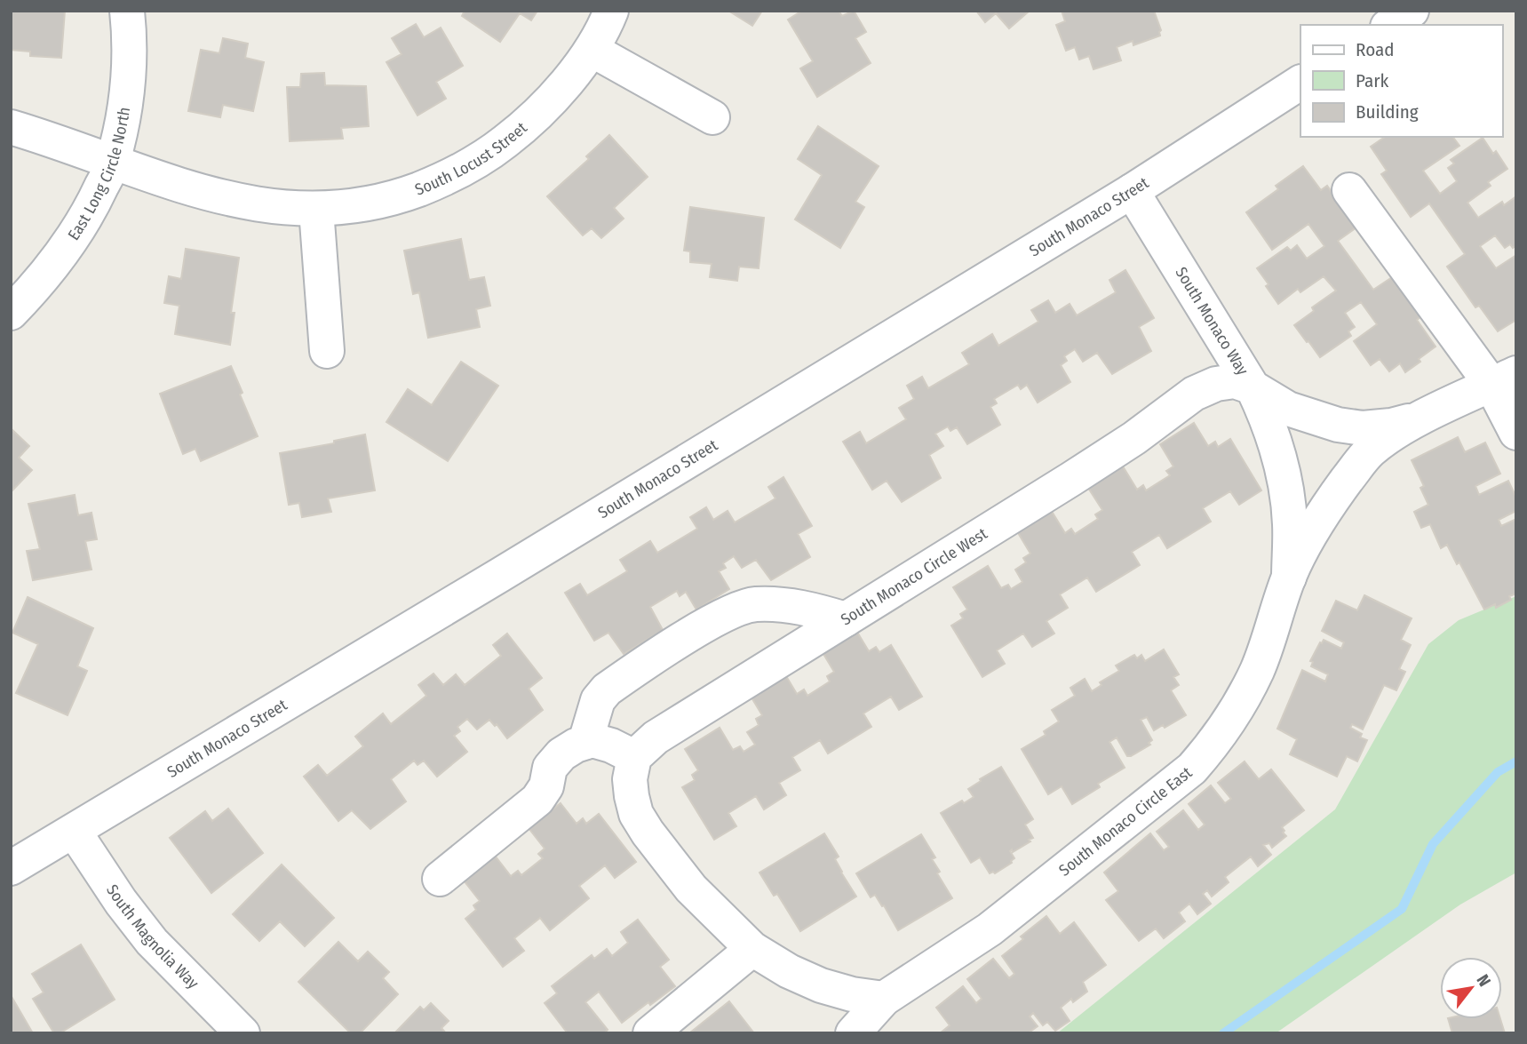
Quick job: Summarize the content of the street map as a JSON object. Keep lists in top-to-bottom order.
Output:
{
  "streets": {
    "street": [
      "South Locust Street",
      "East Long Circle North",
      "South Monaco Street",
      "South Monaco Way",
      "South Monaco Circle West",
      "South Monaco Circle East",
      "South Magnolia Way"
    ]
  },
  "crossings": [
    ["South Locust Street", "East Long Circle North"],
    ["South Monaco Street", "South Monaco Way"],
    ["South Monaco Street", "South Magnolia Way"],
    ["South Monaco Way", "South Monaco Circle West"],
    ["South Monaco Way", "South Monaco Circle East"]
  ],
  "legend": ["Road", "Park", "Building"],
  "north": "top right"
}
